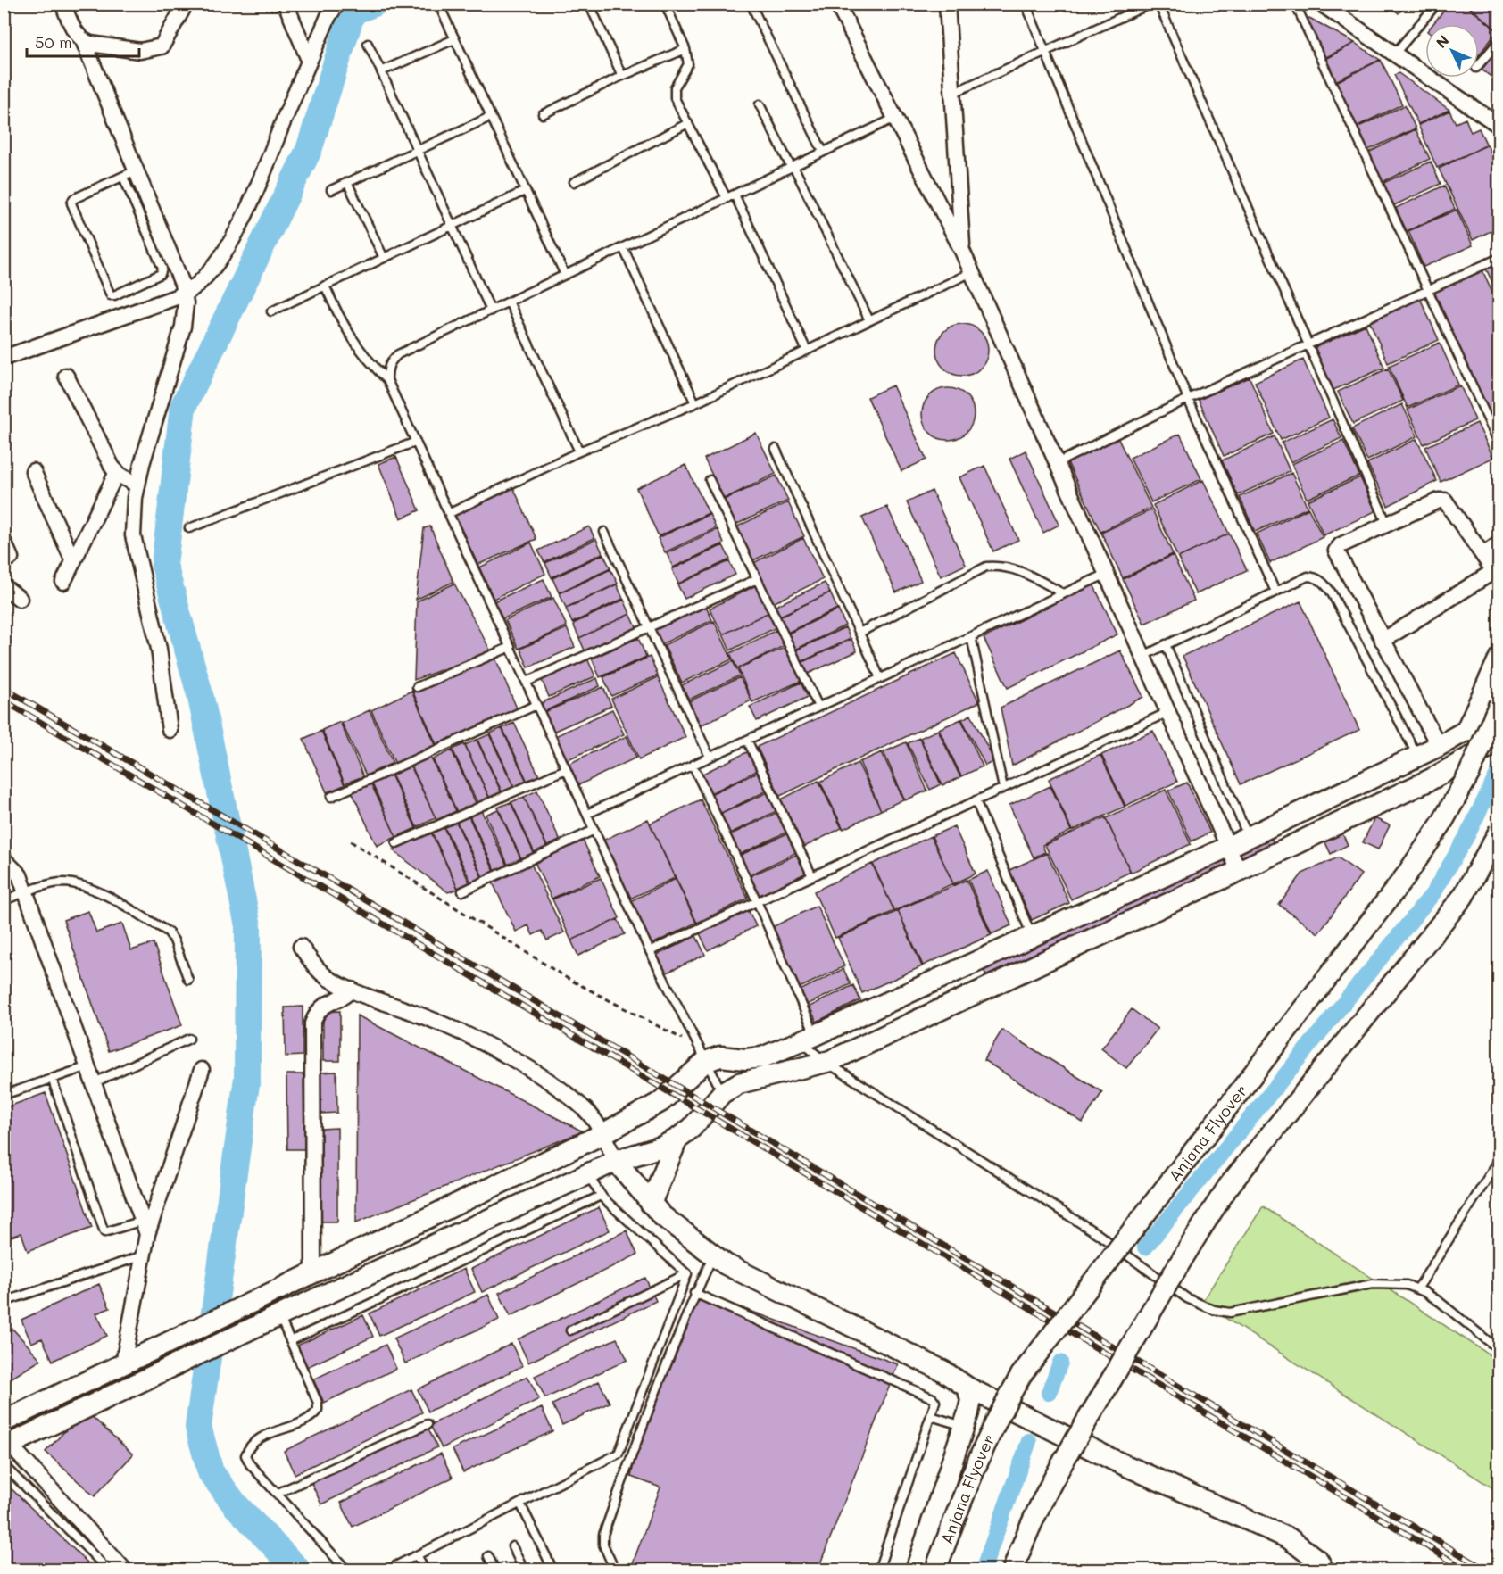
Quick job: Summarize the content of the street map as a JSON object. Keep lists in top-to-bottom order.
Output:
{
  "streets": {
    "main road": ["Anjana Flyover"]
  },
  "scale_bar": "50 m",
  "north": "top left"
}
